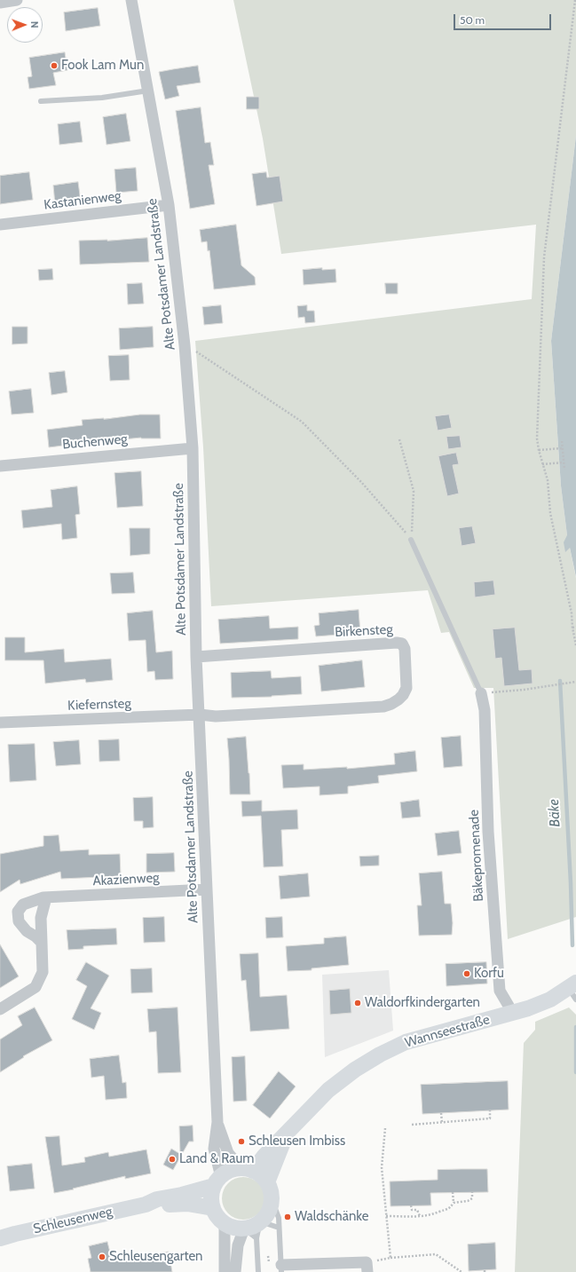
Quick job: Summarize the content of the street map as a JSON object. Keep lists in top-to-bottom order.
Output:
{
  "streets": {
    "street": [
      "Kastanienweg",
      "Alte Potsdamer Landstraße",
      "Buchenweg",
      "Birkensteg",
      "Kiefernsteg",
      "Bäkepromenade",
      "Akazienweg",
      "Wannseestraße",
      "Schleusenweg"
    ]
  },
  "crossings": [
    ["Kastanienweg", "Alte Potsdamer Landstraße"],
    ["Alte Potsdamer Landstraße", "Buchenweg"],
    ["Alte Potsdamer Landstraße", "Birkensteg"],
    ["Alte Potsdamer Landstraße", "Kiefernsteg"],
    ["Alte Potsdamer Landstraße", "Akazienweg"],
    ["Alte Potsdamer Landstraße", "Wannseestraße"],
    ["Alte Potsdamer Landstraße", "Schleusenweg"],
    ["Birkensteg", "Kiefernsteg"],
    ["Bäkepromenade", "Wannseestraße"],
    ["Wannseestraße", "Schleusenweg"]
  ],
  "water": ["Bäke"],
  "places": [
    "Fook Lam Mun",
    "Korfu",
    "Waldorfkindergarten",
    "Schleusen Imbiss",
    "Land & Raum",
    "Waldschänke",
    "Schleusengarten"
  ],
  "scale_bar": "50 m",
  "north": "right"
}
